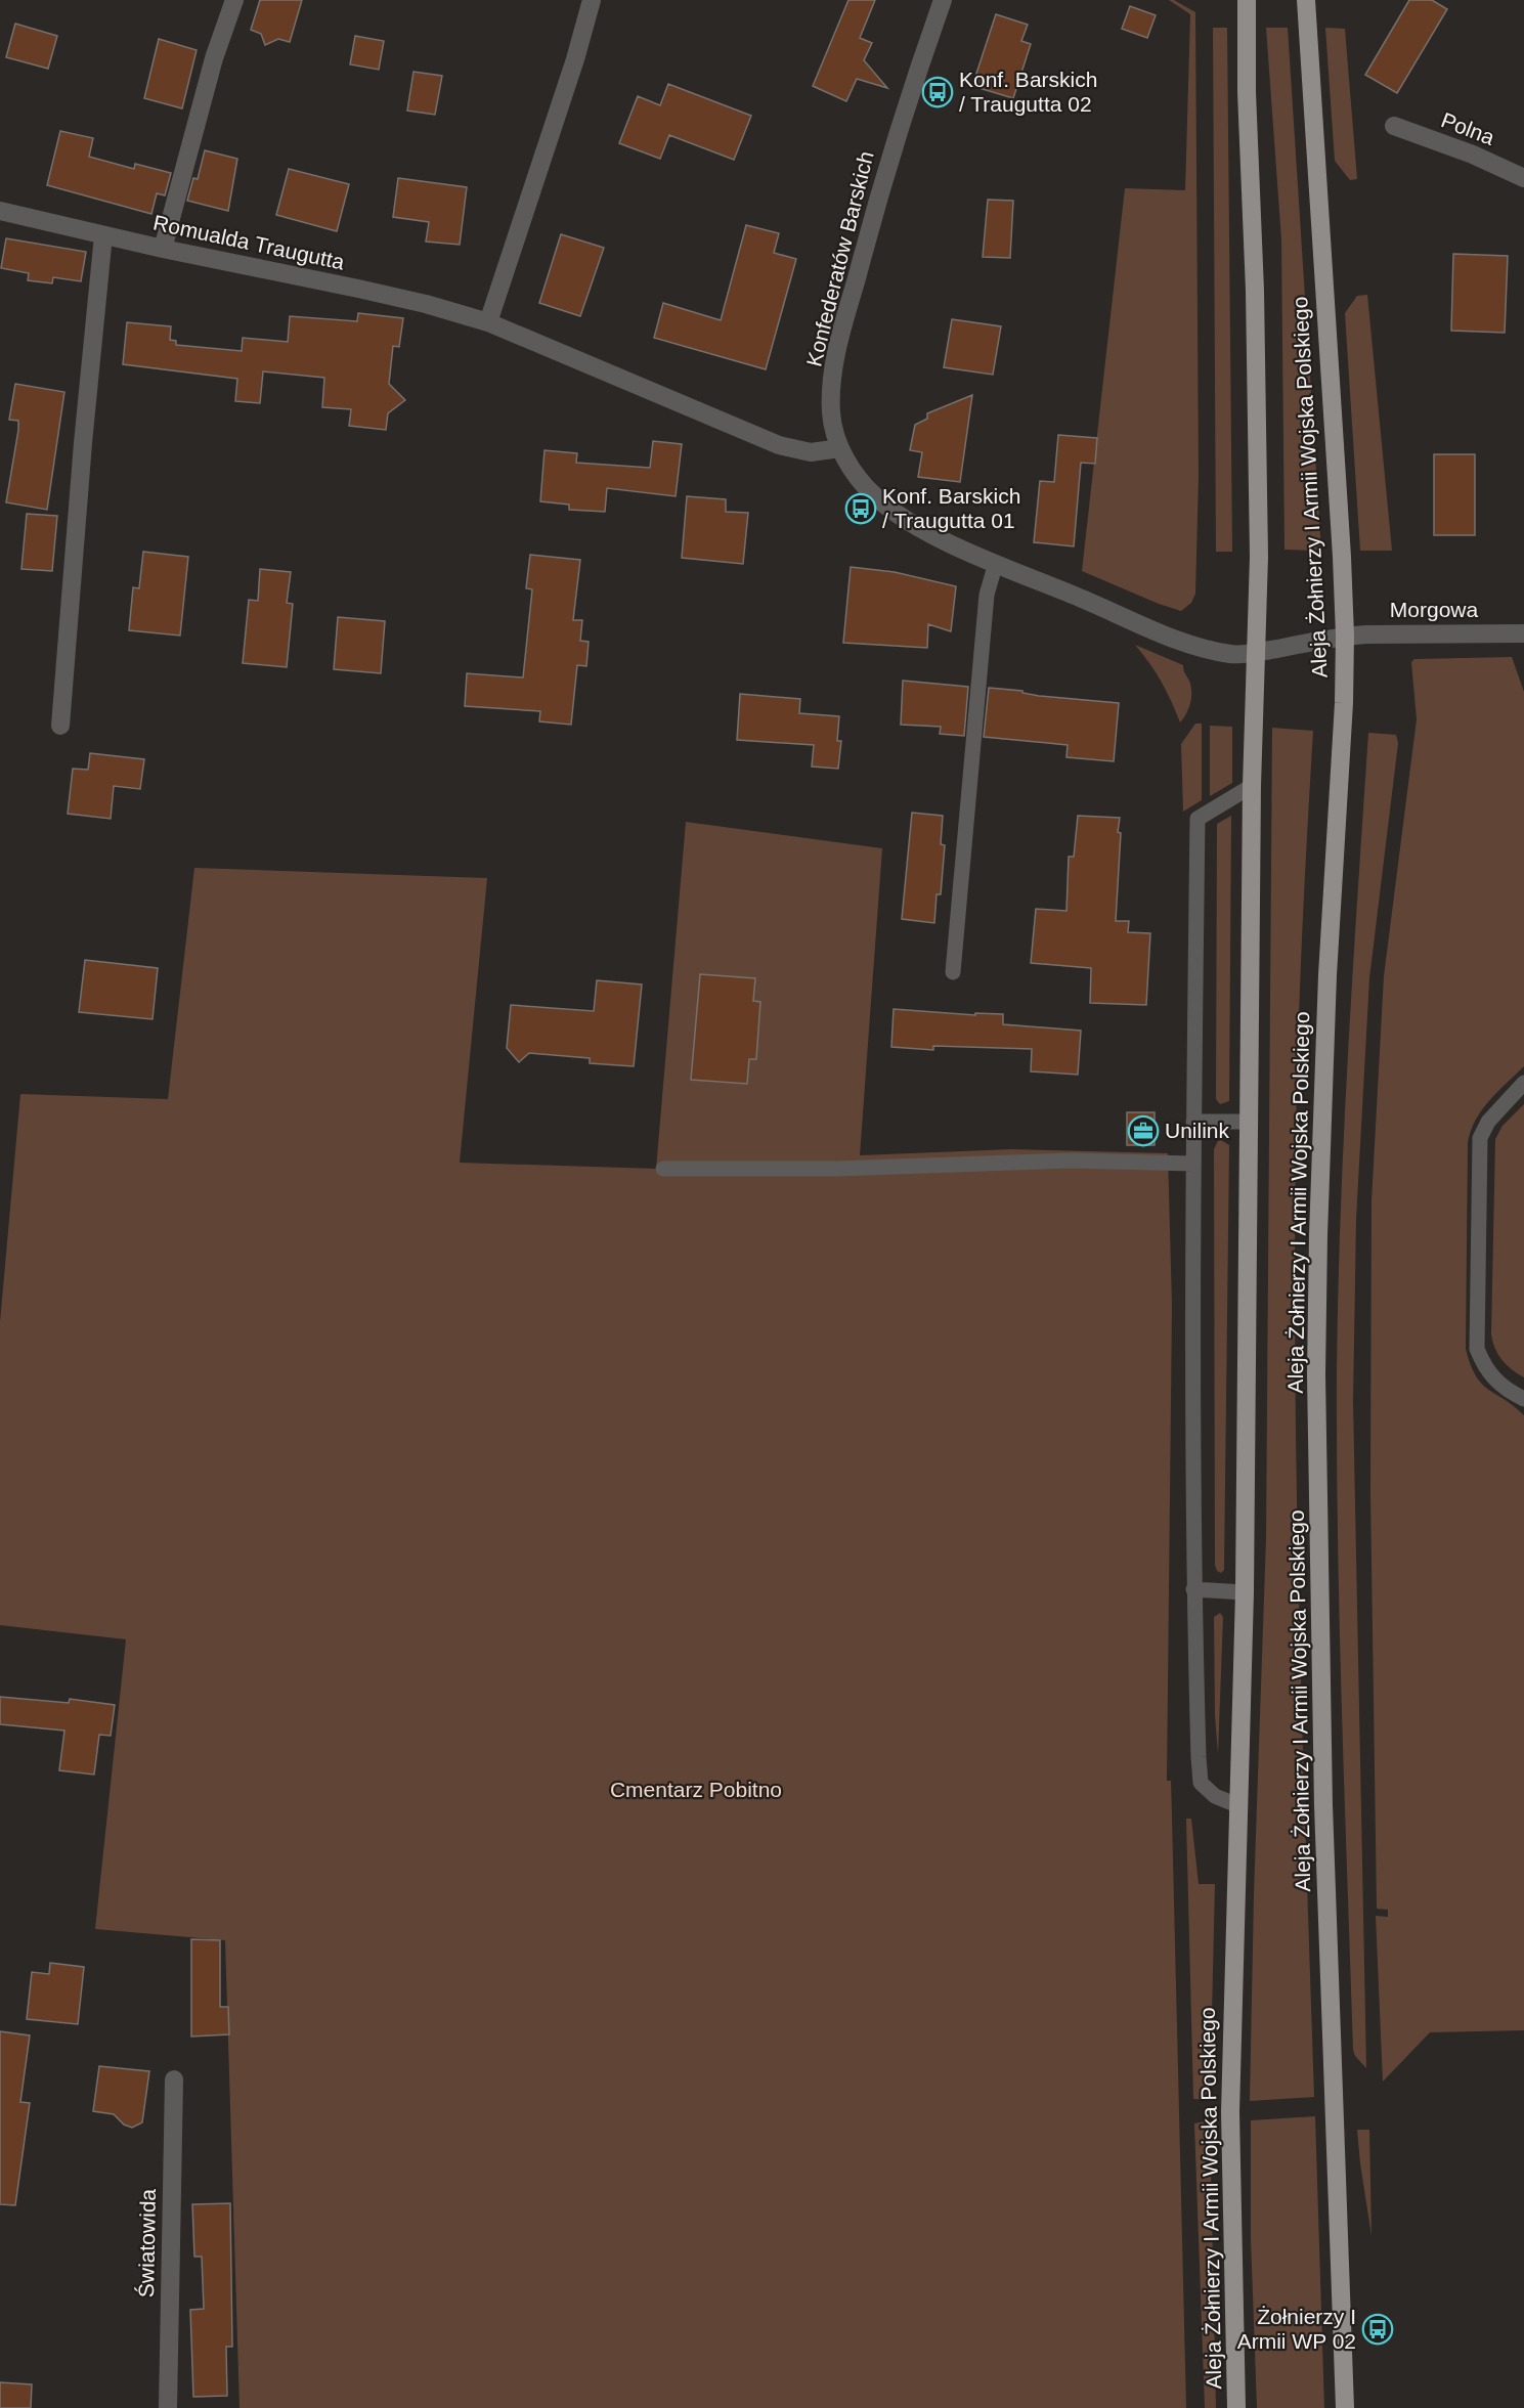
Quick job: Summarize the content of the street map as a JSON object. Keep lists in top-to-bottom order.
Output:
{
  "streets": {
    "main road": ["Aleja Żołnierzy I Armii Wojska Polskiego"],
    "street": [
      "Polna",
      "Romualda Traugutta",
      "Konfederatów Barskich",
      "Morgowa",
      "Światowida"
    ]
  },
  "crossings": [
    ["Romualda Traugutta", "Konfederatów Barskich"],
    ["Konfederatów Barskich", "Aleja Żołnierzy I Armii Wojska Polskiego"],
    ["Konfederatów Barskich", "Morgowa"],
    ["Aleja Żołnierzy I Armii Wojska Polskiego", "Morgowa"]
  ],
  "parks": ["Cmentarz Pobitno"],
  "places": {
    "bus stop": ["Konf. Barskich / Traugutta 02", "Konf. Barskich / Traugutta 01", "Żołnierzy I Armii WP 02"],
    "office": ["Unilink"]
  }
}
